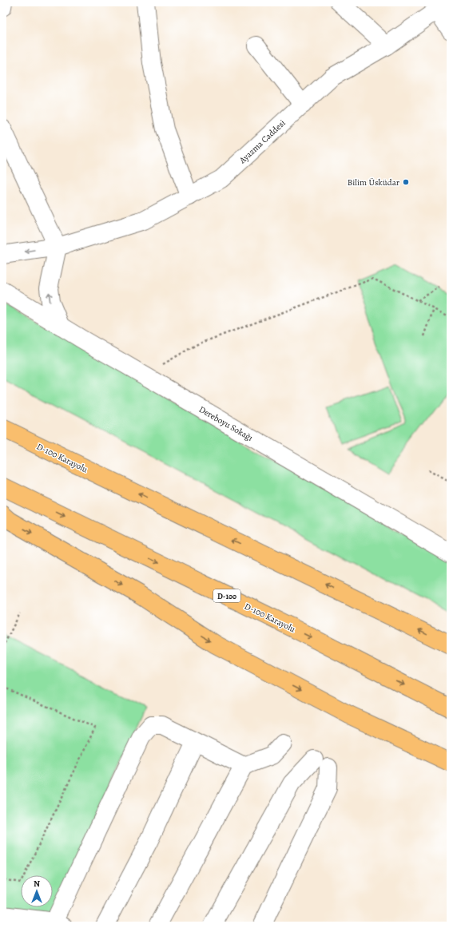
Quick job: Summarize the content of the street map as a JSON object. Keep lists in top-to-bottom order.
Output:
{
  "streets": {
    "highway": ["D-100 Karayolu", "D-100"],
    "street": ["Ayazma Caddesi", "Dereboyu Sokağı"]
  },
  "places": ["Bilim Üsküdar"],
  "north": "top"
}
